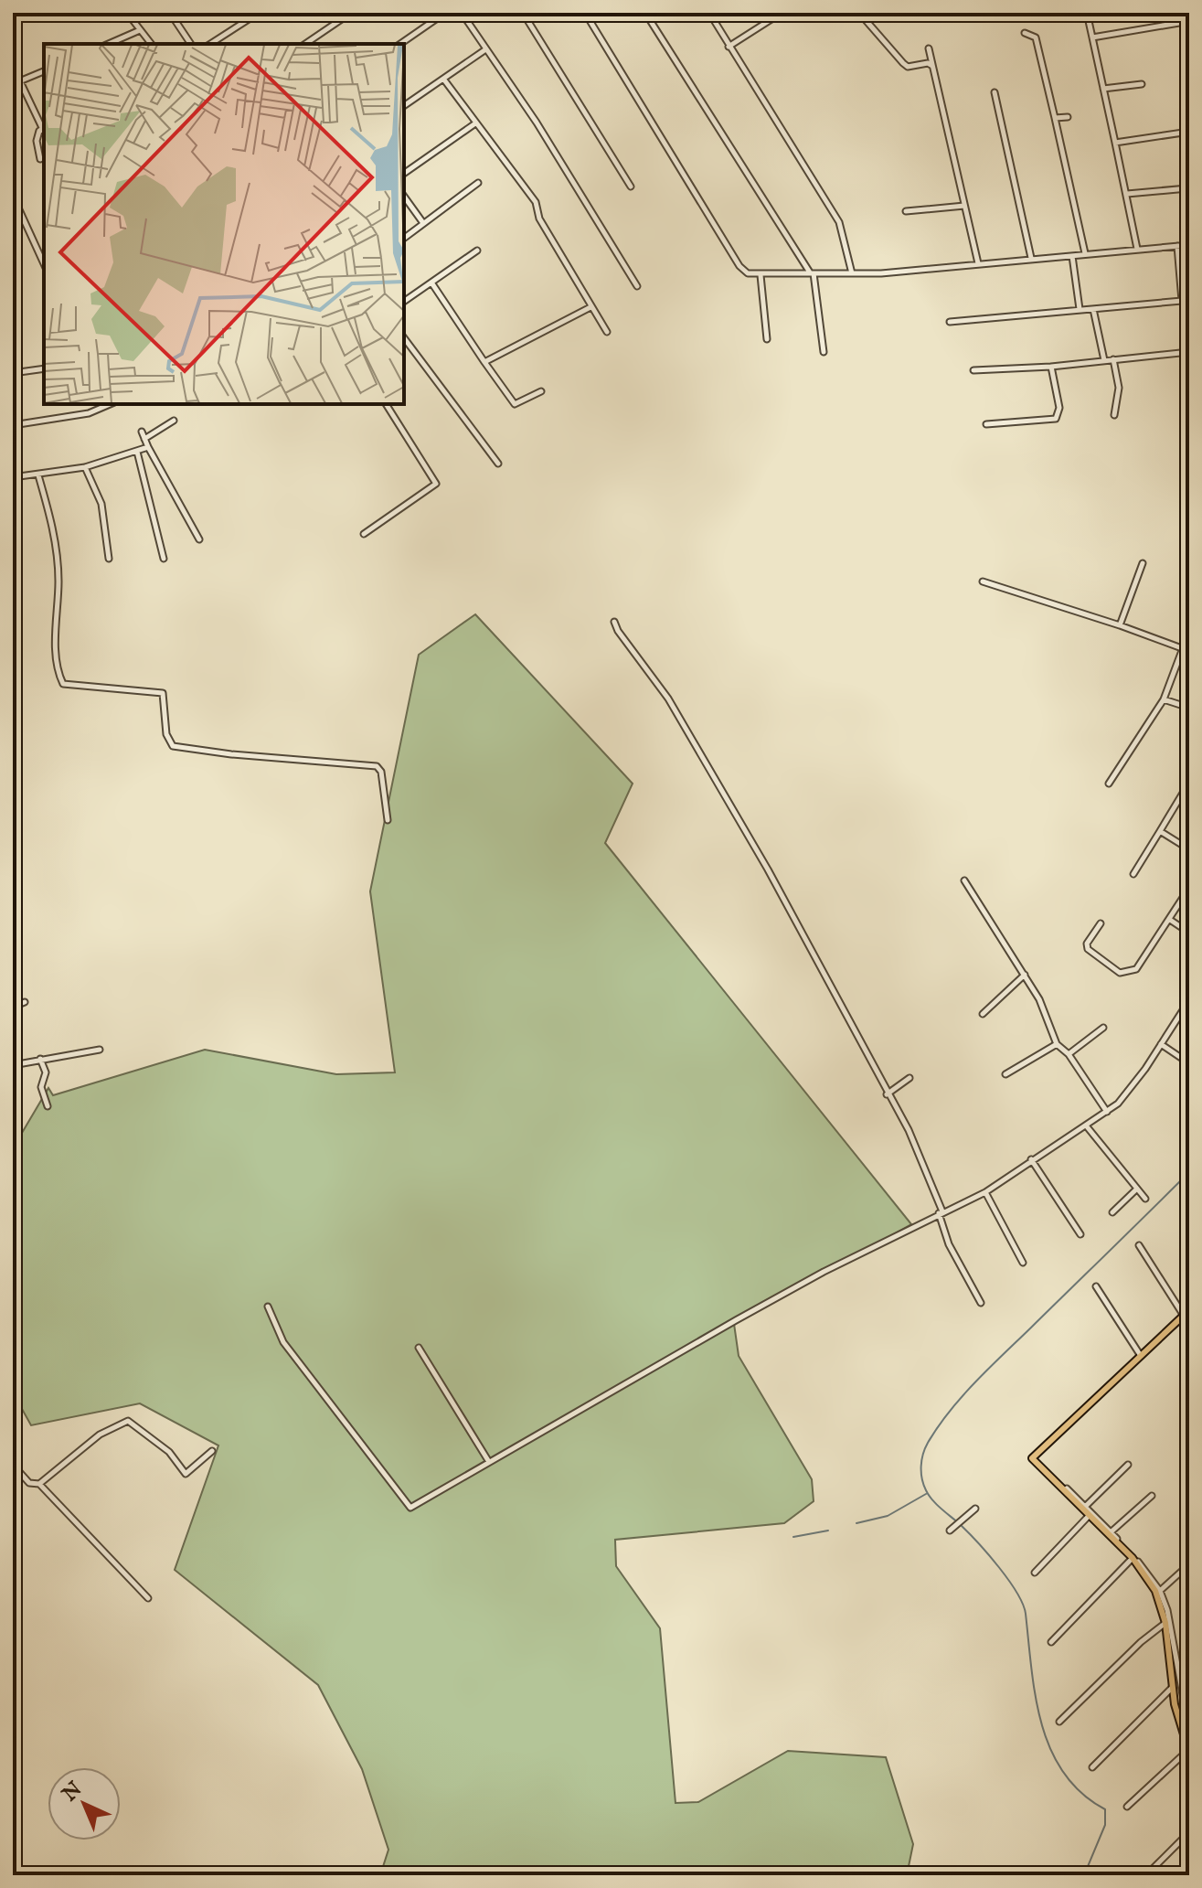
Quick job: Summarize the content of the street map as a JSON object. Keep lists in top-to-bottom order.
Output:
{
  "north": "top left"
}
